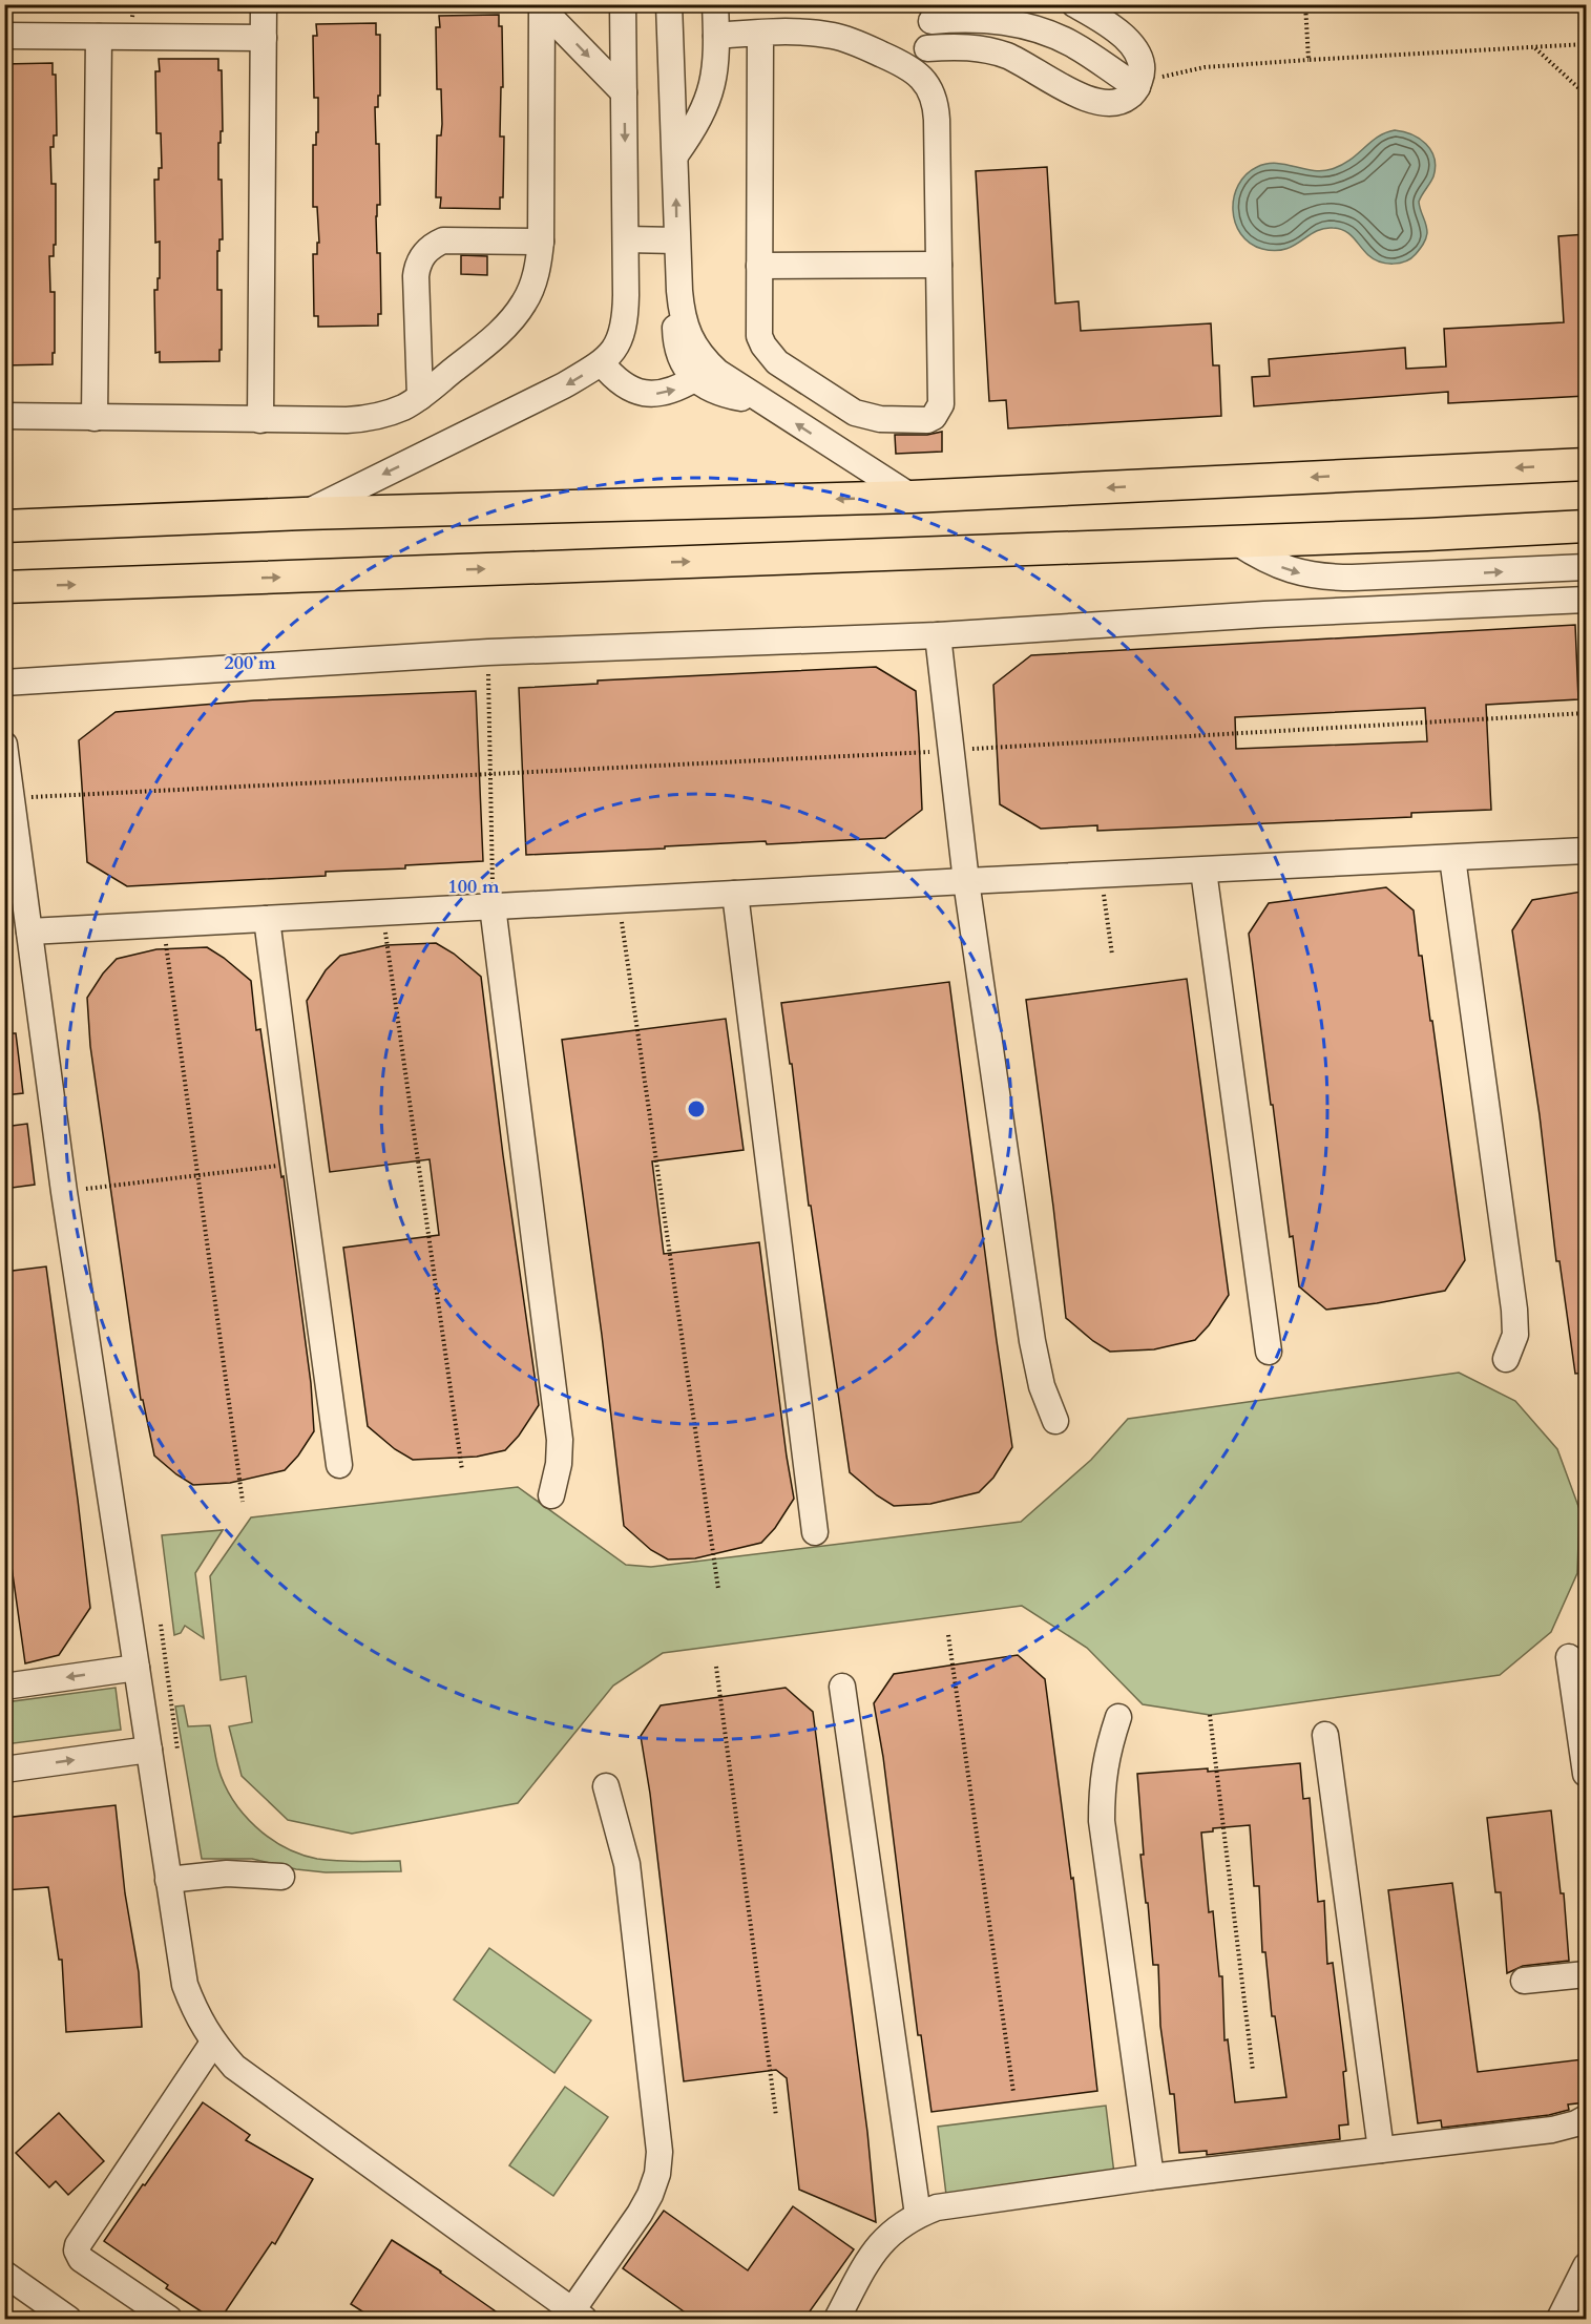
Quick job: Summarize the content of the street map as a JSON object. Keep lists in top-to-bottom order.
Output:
{
  "rings": ["200 m", "100 m"]
}
